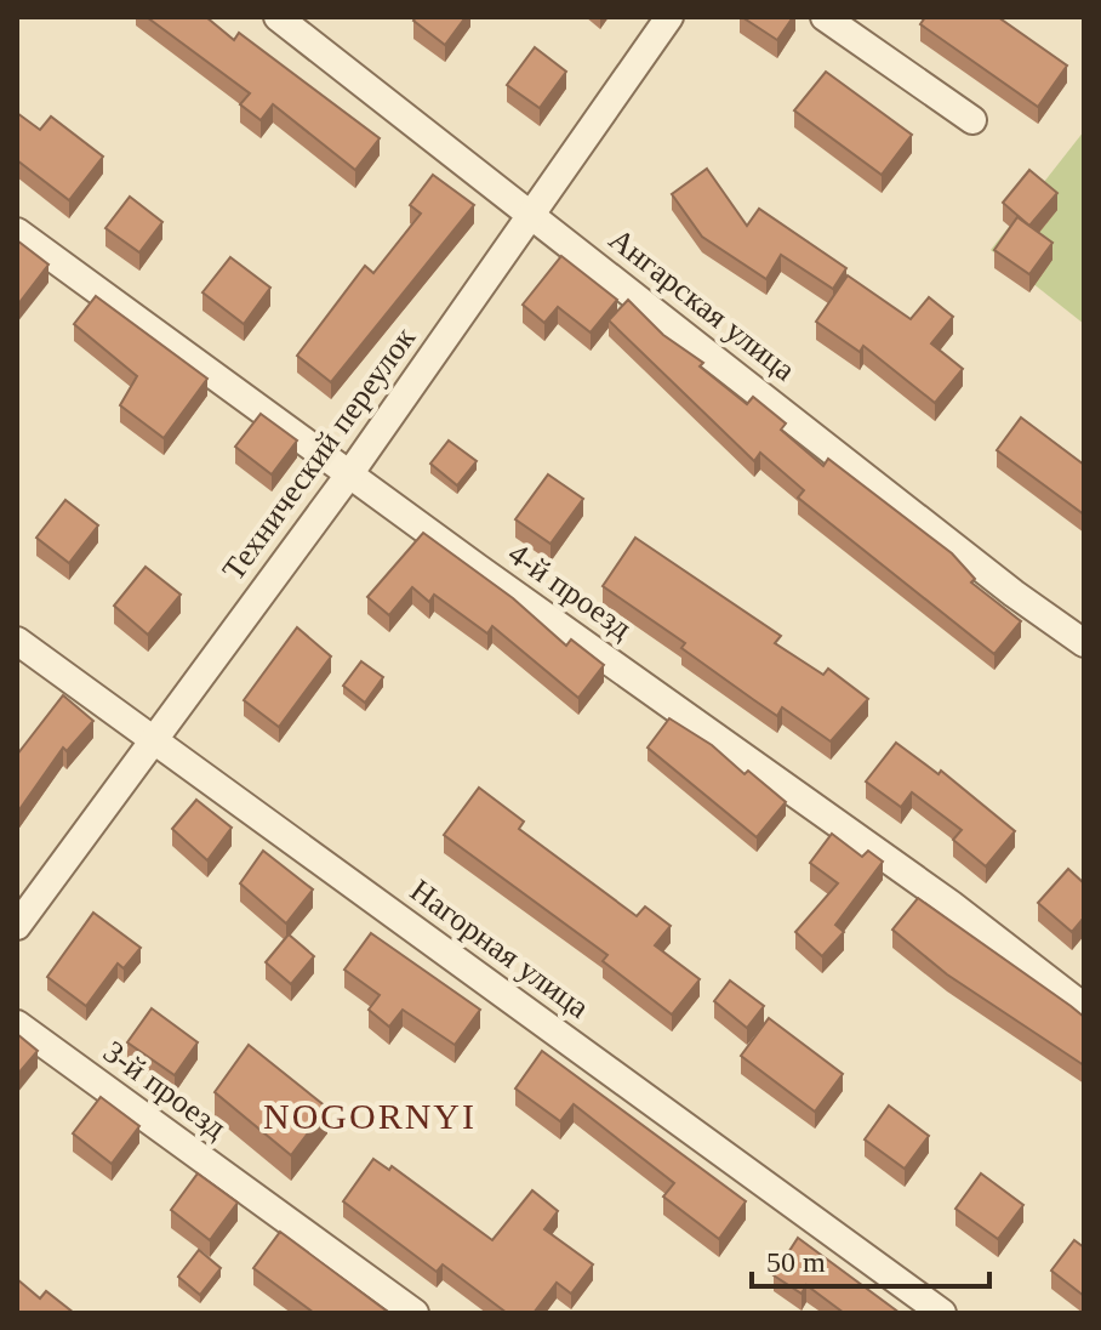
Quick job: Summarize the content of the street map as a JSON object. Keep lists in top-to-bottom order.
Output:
{
  "streets": {
    "street": [
      "Ангарская улица",
      "Технический переулок",
      "4-й проезд",
      "Нагорная улица",
      "3-й проезд"
    ]
  },
  "crossings": [
    ["Ангарская улица", "Технический переулок"],
    ["Технический переулок", "4-й проезд"],
    ["Технический переулок", "Нагорная улица"]
  ],
  "districts": ["NOGORNYI"],
  "scale_bar": "50 m"
}
